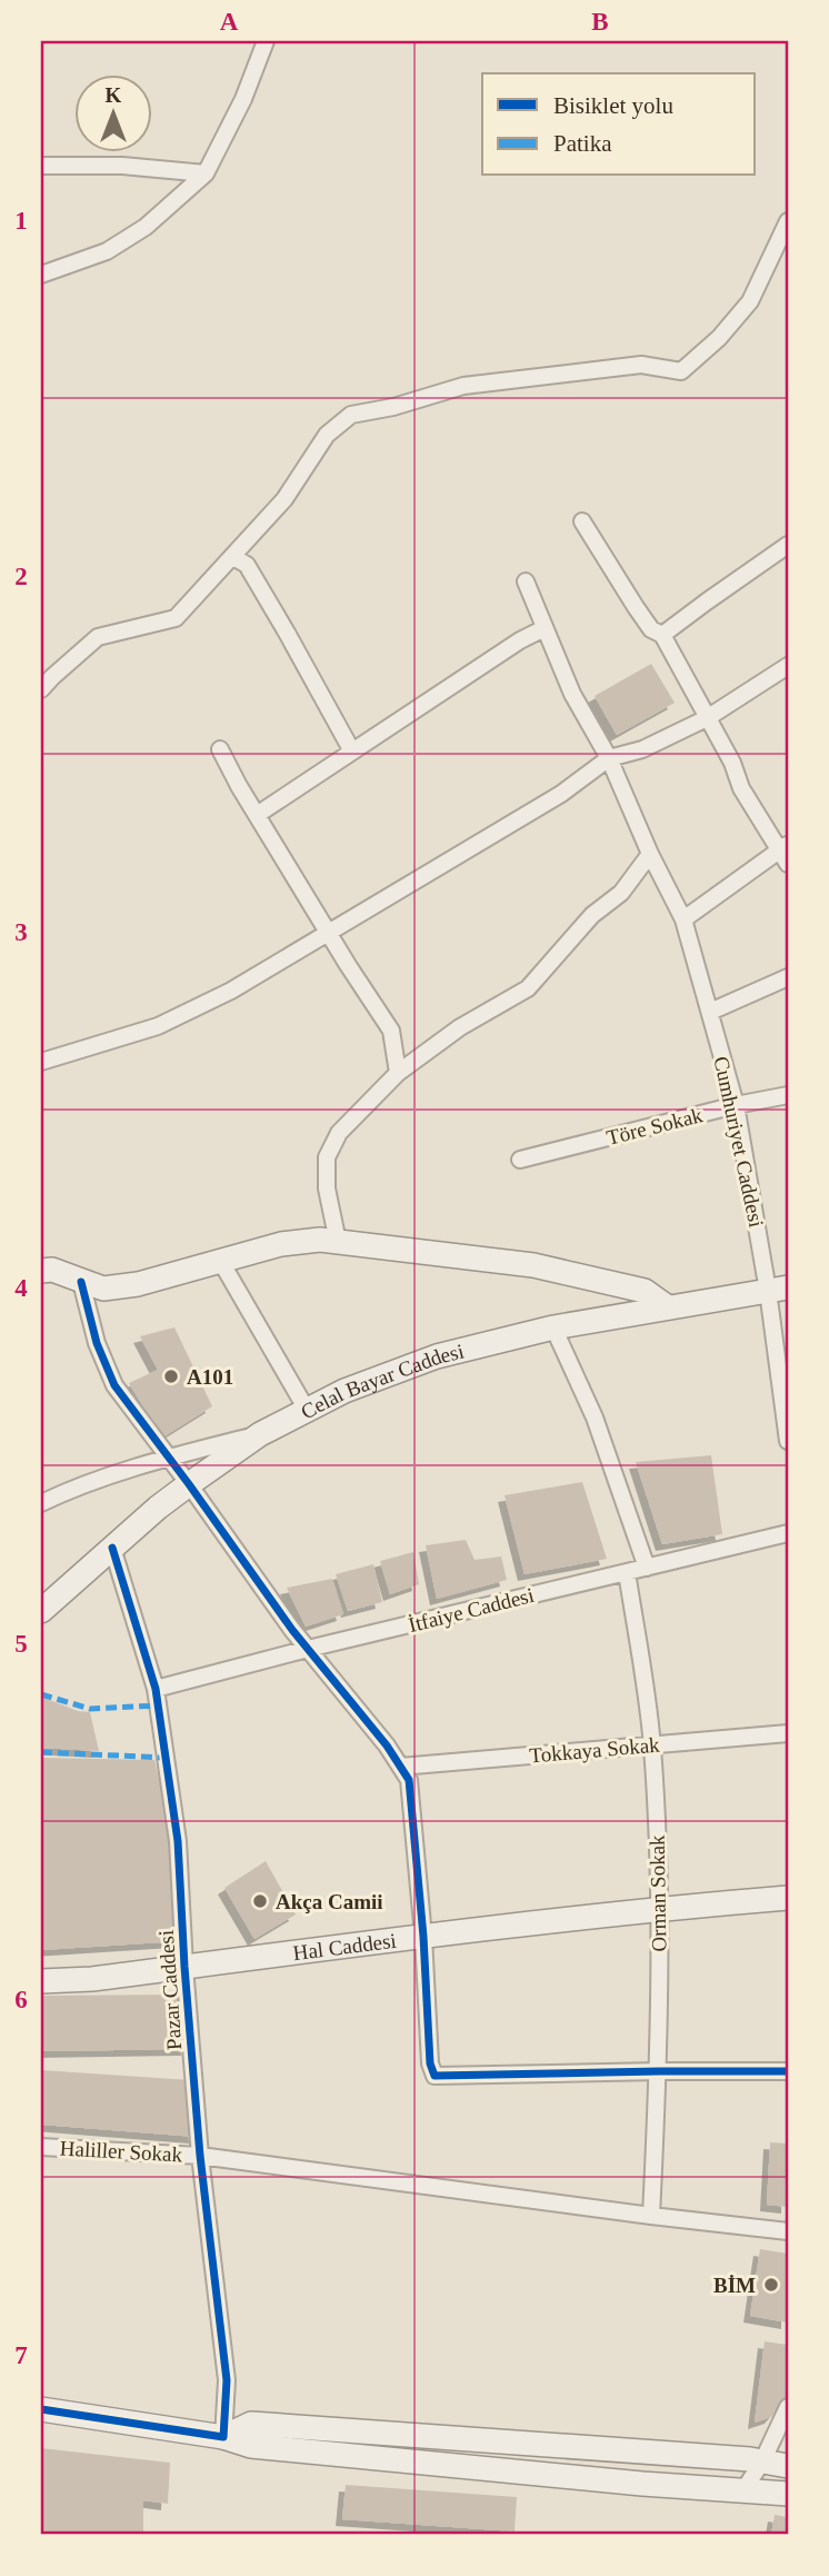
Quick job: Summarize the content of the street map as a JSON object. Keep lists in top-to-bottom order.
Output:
{
  "streets": {
    "street": [
      "Töre Sokak",
      "Cumhuriyet Caddesi",
      "Celal Bayar Caddesi",
      "İtfaiye Caddesi",
      "Tokkaya Sokak",
      "Orman Sokak",
      "Hal Caddesi",
      "Pazar Caddesi",
      "Haliller Sokak"
    ]
  },
  "crossings": [
    ["Töre Sokak", "Cumhuriyet Caddesi"],
    ["Cumhuriyet Caddesi", "Celal Bayar Caddesi"],
    ["Celal Bayar Caddesi", "Pazar Caddesi"],
    ["İtfaiye Caddesi", "Orman Sokak"],
    ["İtfaiye Caddesi", "Pazar Caddesi"],
    ["Tokkaya Sokak", "Orman Sokak"],
    ["Orman Sokak", "Hal Caddesi"],
    ["Orman Sokak", "Haliller Sokak"],
    ["Hal Caddesi", "Pazar Caddesi"],
    ["Pazar Caddesi", "Haliller Sokak"]
  ],
  "places": ["A101", "Akça Camii", "BİM"],
  "legend": ["Bisiklet yolu", "Patika"],
  "north": "top",
  "grid": {
    "columns": ["A", "B"],
    "rows": [
      "1",
      "2",
      "3",
      "4",
      "5",
      "6",
      "7"
    ]
  }
}
